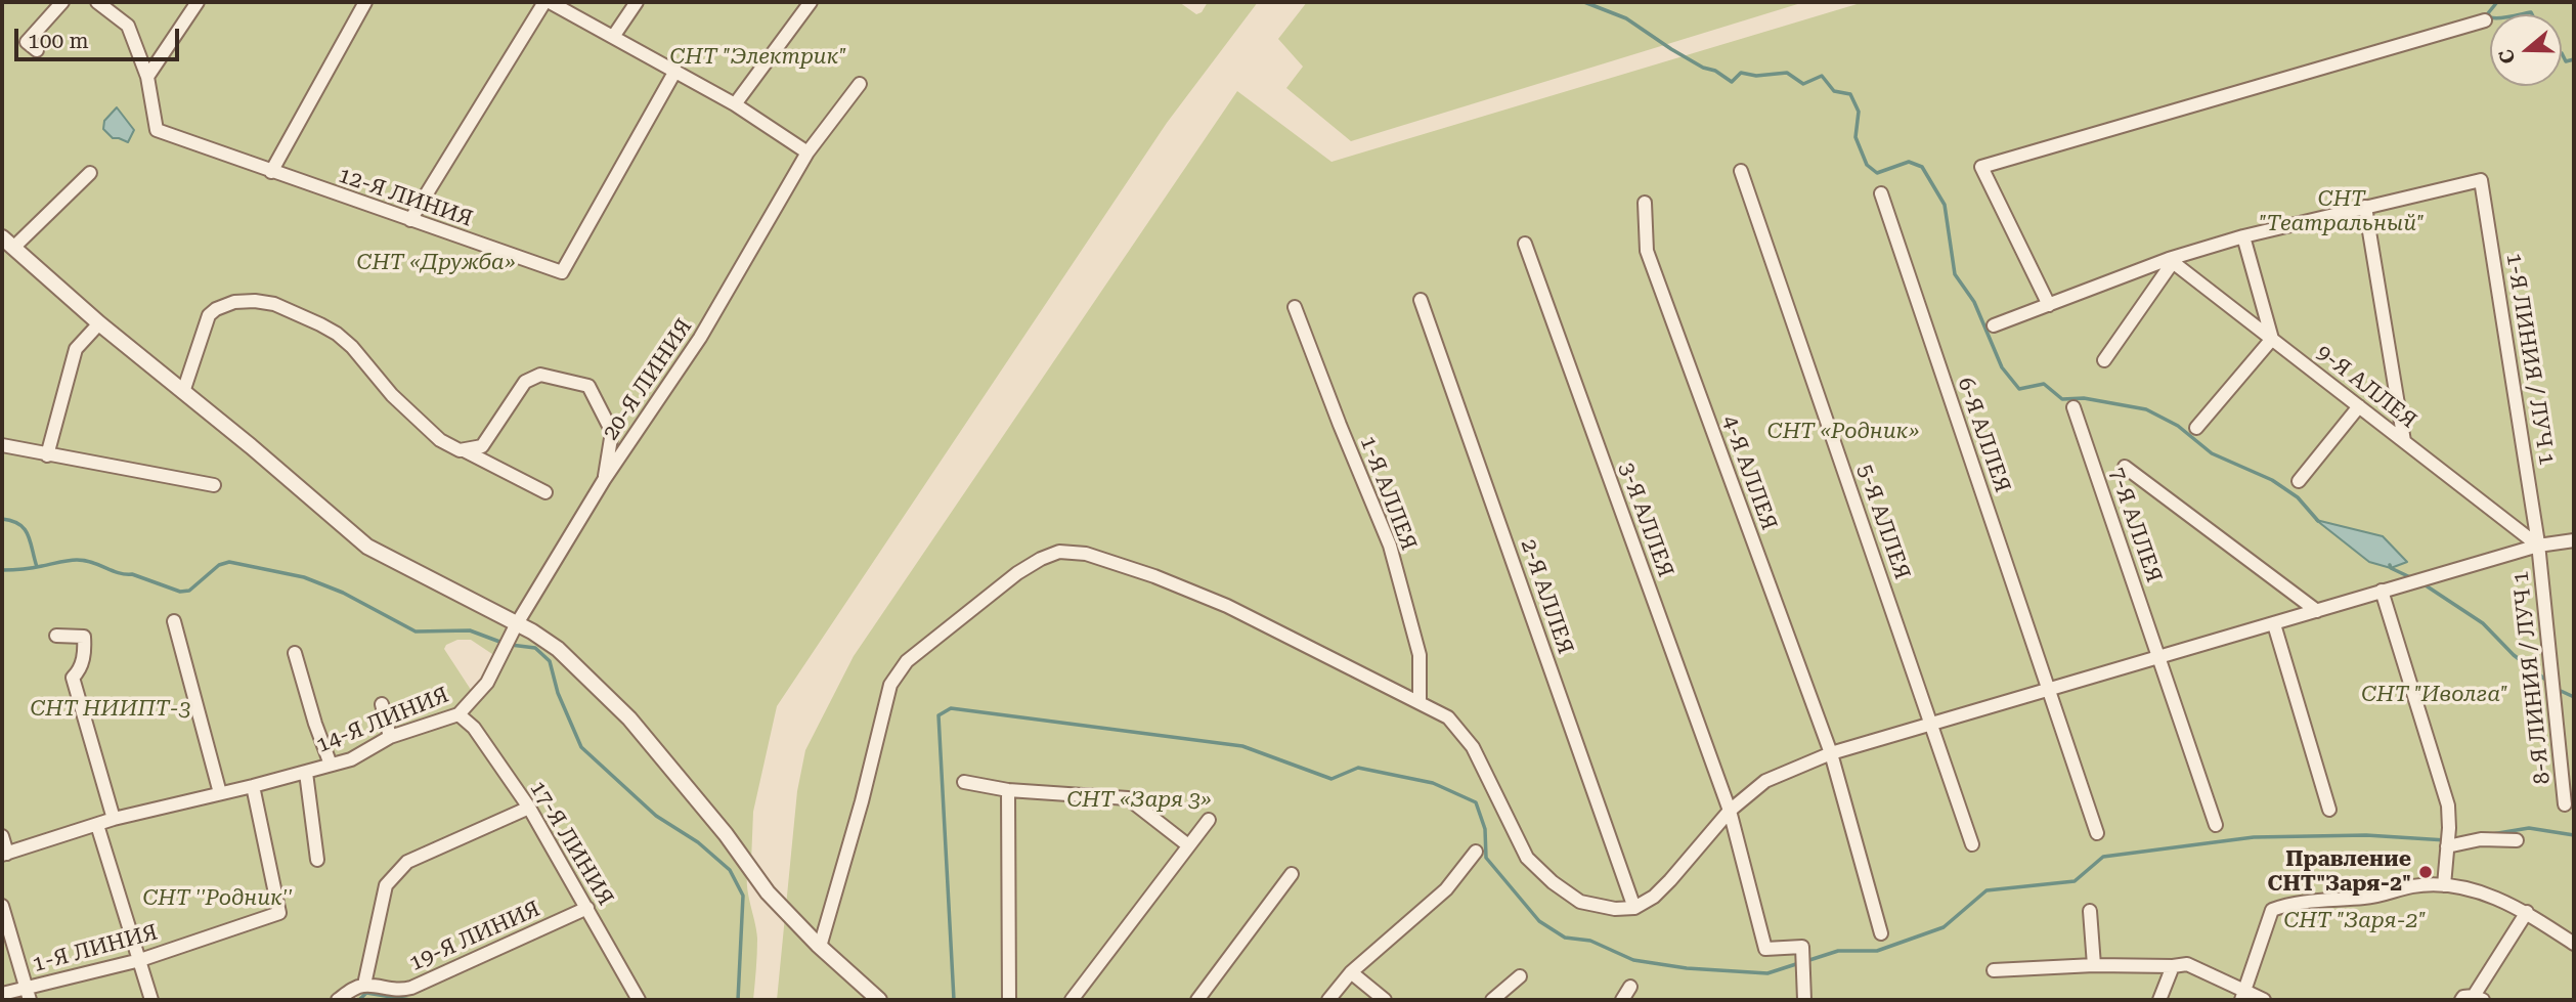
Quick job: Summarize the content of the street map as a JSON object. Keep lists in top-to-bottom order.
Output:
{
  "streets": {
    "street": [
      "12-Я ЛИНИЯ",
      "1-Я ЛИНИЯ / ЛУЧ 1",
      "20-Я ЛИНИЯ",
      "9-Я АЛЛЕЯ",
      "6-Я АЛЛЕЯ",
      "4-Я АЛЛЕЯ",
      "1-Я АЛЛЕЯ",
      "3-Я АЛЛЕЯ",
      "5-Я АЛЛЕЯ",
      "7-Я АЛЛЕЯ",
      "2-Я АЛЛЕЯ",
      "8-Я ЛИНИЯ / ЛУЧ 1",
      "14-Я ЛИНИЯ",
      "17-Я ЛИНИЯ",
      "19-Я ЛИНИЯ",
      "1-Я ЛИНИЯ"
    ]
  },
  "crossings": [
    ["1-Я ЛИНИЯ / ЛУЧ 1", "9-Я АЛЛЕЯ"],
    ["1-Я ЛИНИЯ / ЛУЧ 1", "8-Я ЛИНИЯ / ЛУЧ 1"],
    ["20-Я ЛИНИЯ", "14-Я ЛИНИЯ"],
    ["9-Я АЛЛЕЯ", "8-Я ЛИНИЯ / ЛУЧ 1"],
    ["14-Я ЛИНИЯ", "17-Я ЛИНИЯ"],
    ["14-Я ЛИНИЯ", "1-Я ЛИНИЯ"],
    ["17-Я ЛИНИЯ", "19-Я ЛИНИЯ"]
  ],
  "parks": [
    "СНТ \"Электрик\"",
    "СНТ \"Театральный\"",
    "СНТ «Дружба»",
    "СНТ «Родник»",
    "СНТ \"Иволга\"",
    "СНТ НИИПТ-3",
    "СНТ «Заря 3»",
    "СНТ ''Родник''",
    "СНТ \"Заря-2\""
  ],
  "places": ["Правление СНТ\"Заря-2\""],
  "scale_bar": "100 m",
  "north": "left"
}
